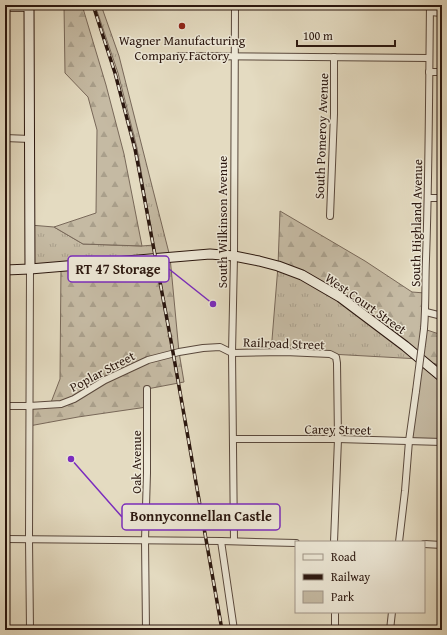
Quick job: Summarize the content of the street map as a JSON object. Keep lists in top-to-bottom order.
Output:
{
  "streets": {
    "main road": ["West Court Street"],
    "street": [
      "South Pomeroy Avenue",
      "South Wilkinson Avenue",
      "South Highland Avenue",
      "Railroad Street",
      "Poplar Street",
      "Carey Street",
      "Oak Avenue"
    ]
  },
  "crossings": [
    ["South Wilkinson Avenue", "West Court Street"],
    ["South Wilkinson Avenue", "Railroad Street"],
    ["South Wilkinson Avenue", "Poplar Street"],
    ["South Wilkinson Avenue", "Carey Street"],
    ["South Highland Avenue", "Carey Street"],
    ["Railroad Street", "Poplar Street"],
    ["Railroad Street", "Carey Street"]
  ],
  "places": ["Wagner Manufacturing Company Factory", "RT 47 Storage", "Bonnyconnellan Castle"],
  "legend": ["Road", "Railway", "Park"],
  "scale_bar": "100 m"
}
